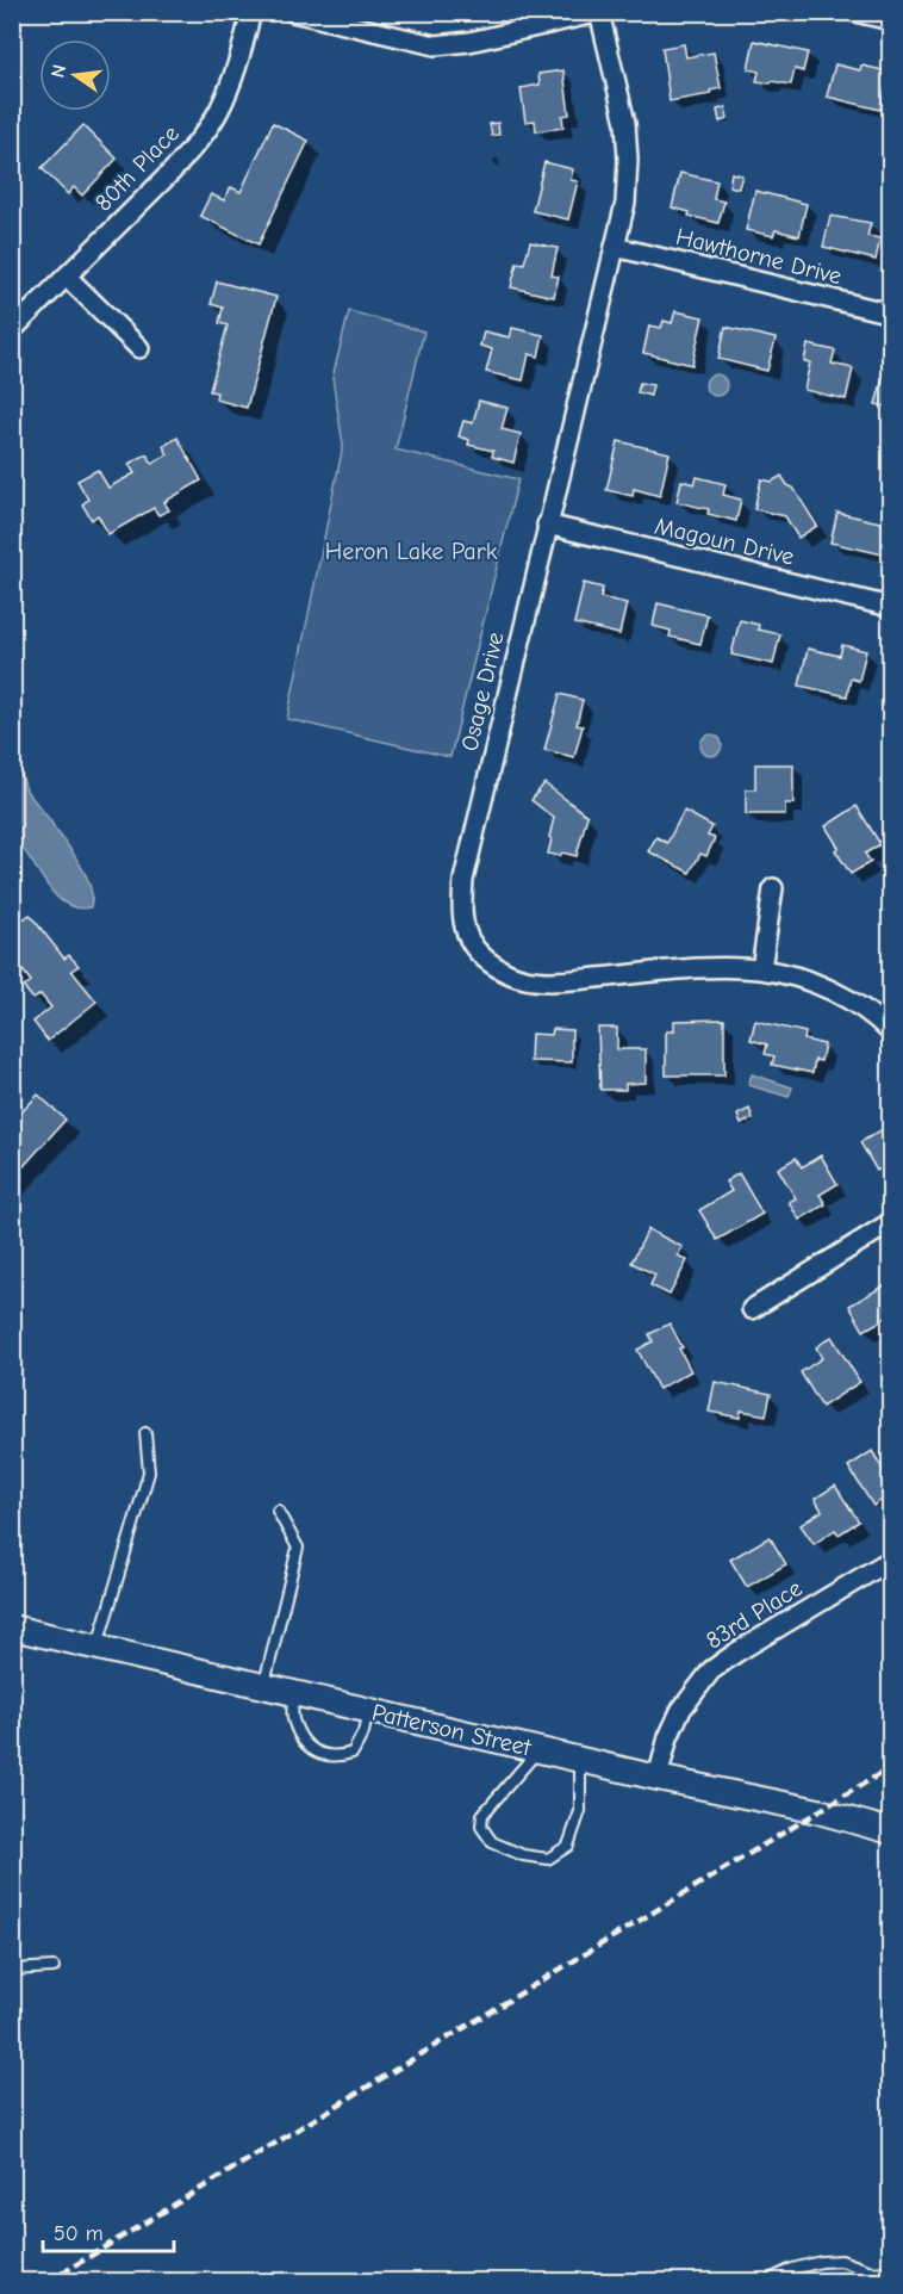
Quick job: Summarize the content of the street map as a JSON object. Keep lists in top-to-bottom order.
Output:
{
  "streets": {
    "street": [
      "80th Place",
      "Hawthorne Drive",
      "Magoun Drive",
      "Osage Drive",
      "83rd Place",
      "Patterson Street"
    ]
  },
  "crossings": [
    ["Hawthorne Drive", "Osage Drive"],
    ["Magoun Drive", "Osage Drive"],
    ["83rd Place", "Patterson Street"]
  ],
  "parks": ["Heron Lake Park"],
  "scale_bar": "50 m",
  "north": "left"
}
